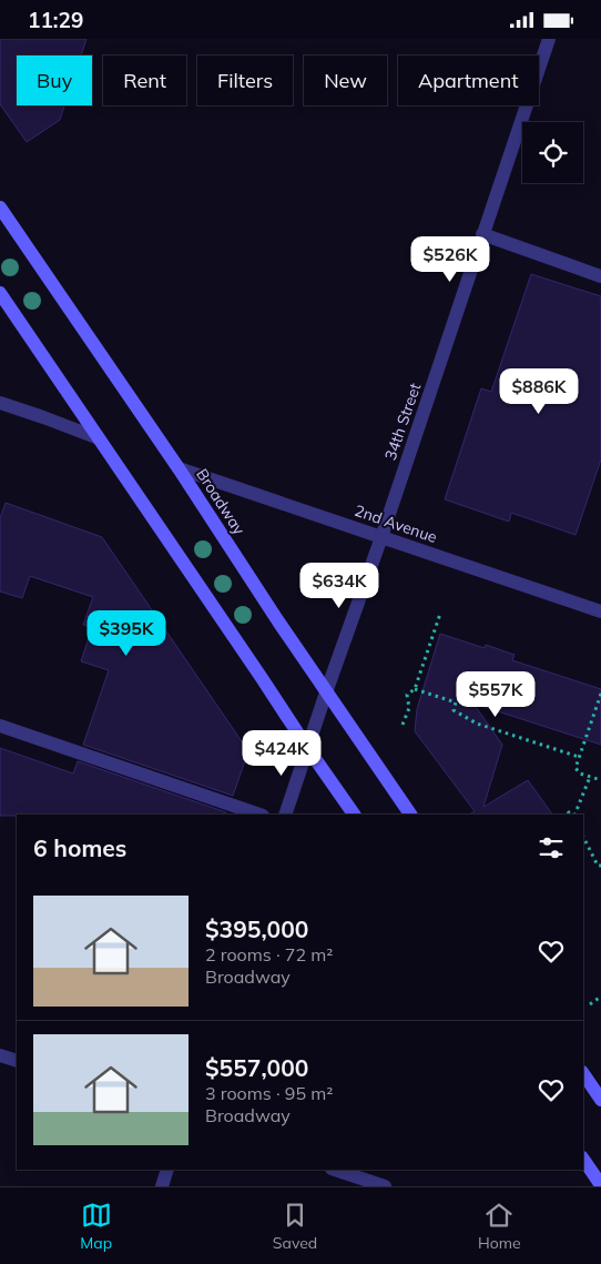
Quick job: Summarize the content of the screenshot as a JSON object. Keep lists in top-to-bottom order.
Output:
{
  "streets": {
    "main road": ["Broadway"],
    "street": ["34th Street", "2nd Avenue"]
  },
  "crossings": [
    ["34th Street", "Broadway"],
    ["34th Street", "2nd Avenue"],
    ["Broadway", "2nd Avenue"]
  ],
  "page": {
    "status": "11:29",
    "chip": [
      "Buy",
      "Rent",
      "Filters",
      "New",
      "Apartment"
    ],
    "price": [
      "$526K",
      "$886K",
      "$634K",
      "$395K",
      "$557K",
      "$424K"
    ],
    "heading": "6 homes",
    "list": [
      {
        "name": "$395,000",
        "note": "2 rooms · 72 m² · Broadway"
      },
      {
        "name": "$557,000",
        "note": "3 rooms · 95 m² · Broadway"
      }
    ],
    "tabs": ["Map", "Saved", "Home"]
  }
}
